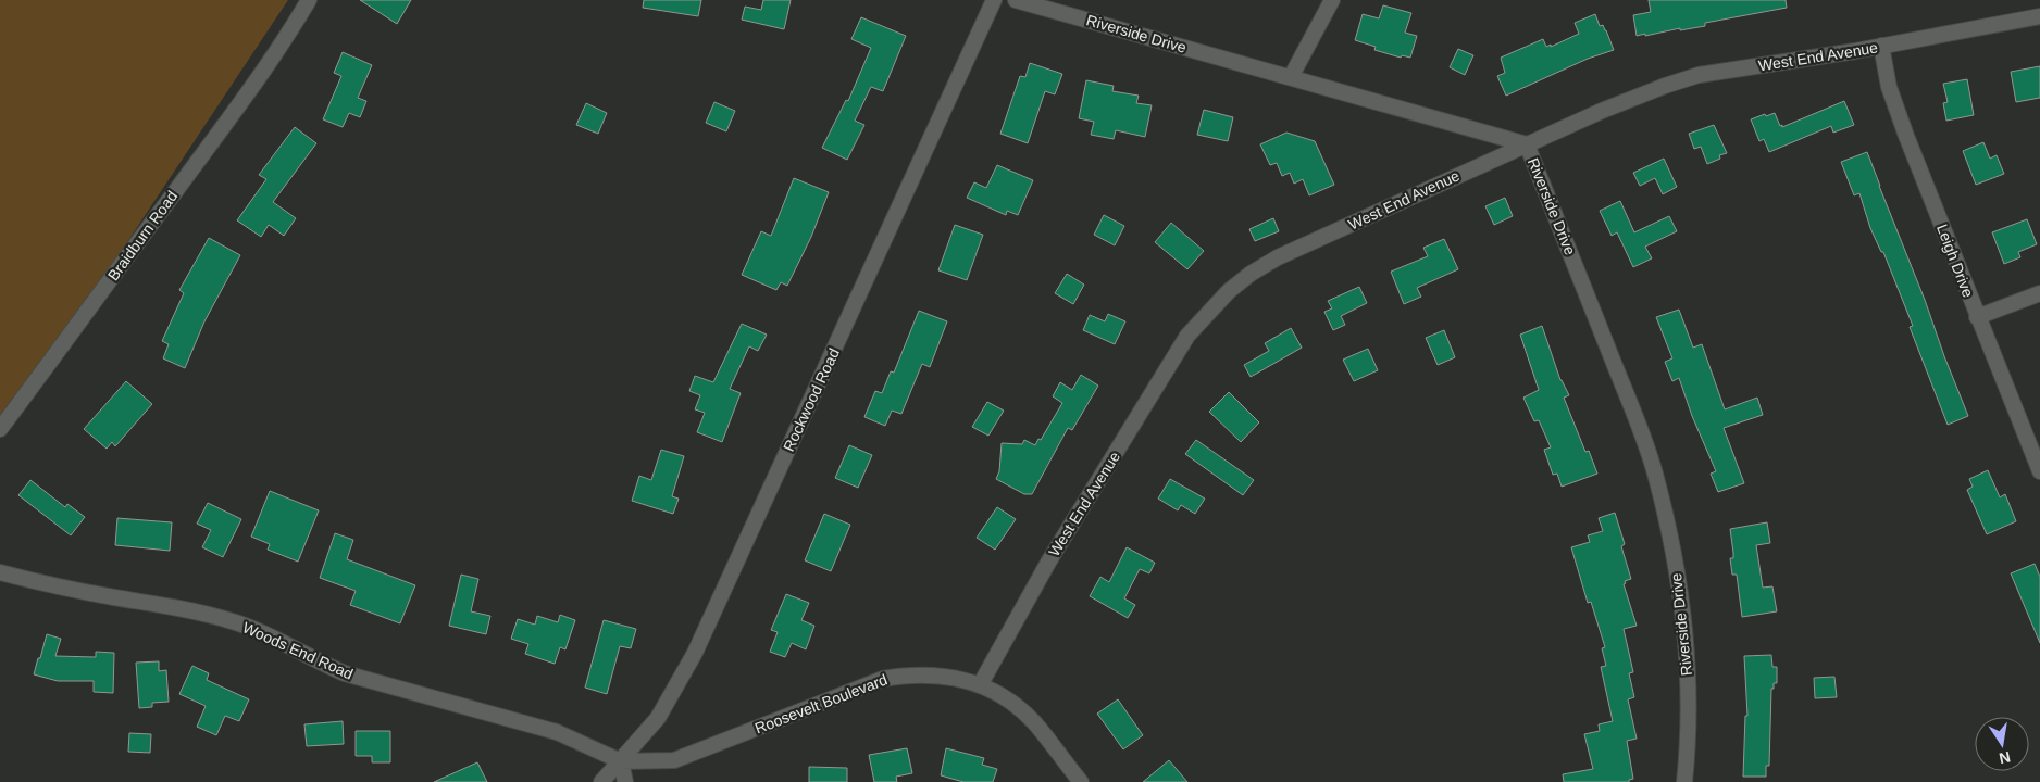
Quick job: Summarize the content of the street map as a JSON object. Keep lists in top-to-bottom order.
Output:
{
  "streets": {
    "street": [
      "Riverside Drive",
      "West End Avenue",
      "Braidburn Road",
      "Leigh Drive",
      "Rockwood Road",
      "Woods End Road",
      "Roosevelt Boulevard"
    ]
  },
  "crossings": [
    ["Riverside Drive", "West End Avenue"],
    ["West End Avenue", "Leigh Drive"],
    ["West End Avenue", "Roosevelt Boulevard"],
    ["Rockwood Road", "Woods End Road"],
    ["Rockwood Road", "Roosevelt Boulevard"],
    ["Woods End Road", "Roosevelt Boulevard"]
  ],
  "north": "bottom"
}
